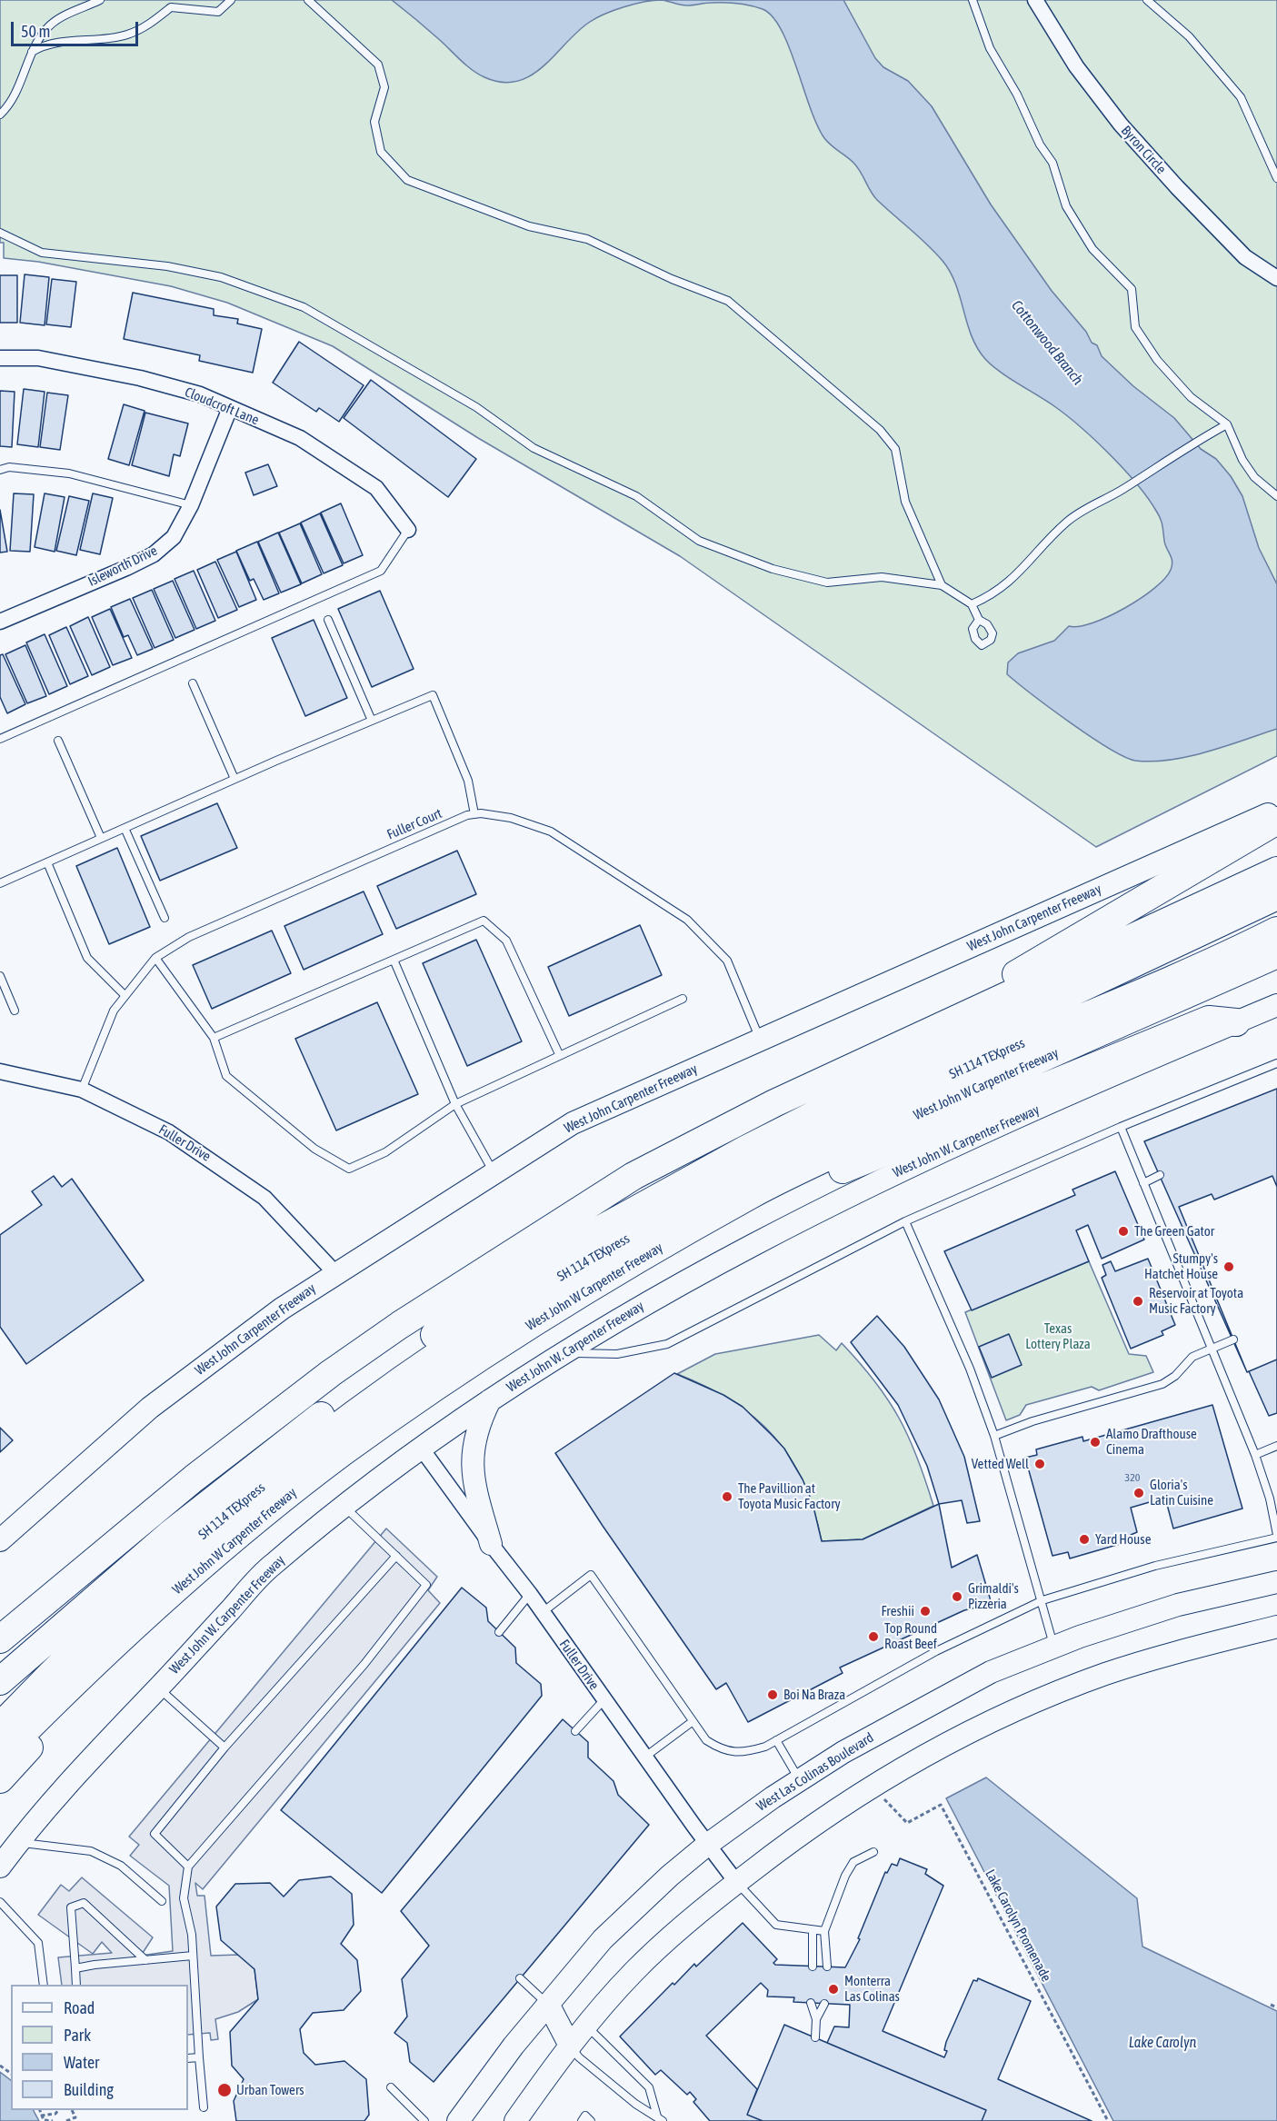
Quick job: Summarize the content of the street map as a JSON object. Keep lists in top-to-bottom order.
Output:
{
  "streets": {
    "highway": ["SH 114 TEXpress", "West John W Carpenter Freeway"],
    "main road": ["West John Carpenter Freeway", "West John W. Carpenter Freeway", "West Las Colinas Boulevard"],
    "street": [
      "Byron Circle",
      "Cloudcroft Lane",
      "Isleworth Drive",
      "Fuller Drive"
    ],
    "lane": ["Fuller Court"],
    "path": ["Lake Carolyn Promenade"]
  },
  "crossings": [
    ["Cloudcroft Lane", "Isleworth Drive"],
    ["Fuller Court", "West John Carpenter Freeway"],
    ["Fuller Court", "Fuller Drive"],
    ["West John Carpenter Freeway", "Fuller Drive"],
    ["West John W. Carpenter Freeway", "Fuller Drive"],
    ["Fuller Drive", "West Las Colinas Boulevard"]
  ],
  "water": ["Cottonwood Branch", "Lake Carolyn"],
  "parks": ["Texas Lottery Plaza"],
  "places": [
    "The Green Gator",
    "Stumpy's Hatchet House",
    "Reservoir at Toyota Music Factory",
    "Alamo Drafthouse Cinema",
    "Vetted Well",
    "Gloria's Latin Cuisine",
    "The Pavillion at Toyota Music Factory",
    "Yard House",
    "Grimaldi's Pizzeria",
    "Freshii",
    "Top Round Roast Beef",
    "Boi Na Braza",
    "Monterra Las Colinas",
    "Urban Towers"
  ],
  "house_numbers": ["320"],
  "legend": [
    "Road",
    "Park",
    "Water",
    "Building"
  ],
  "scale_bar": "50 m"
}
